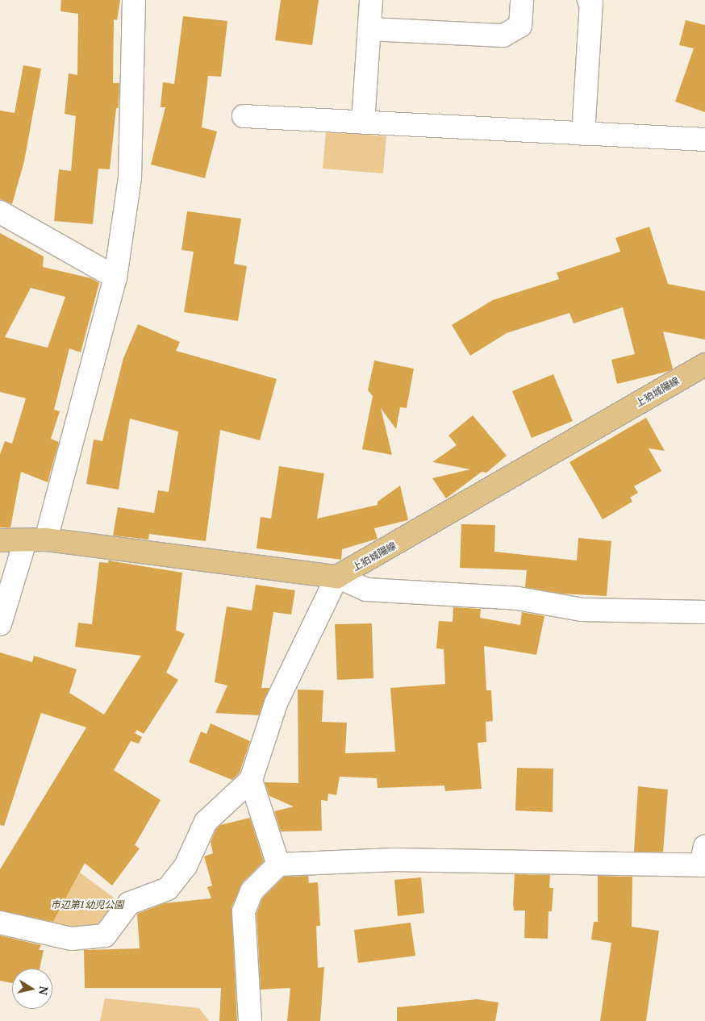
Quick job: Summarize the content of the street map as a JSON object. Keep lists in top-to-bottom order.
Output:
{
  "streets": {
    "main road": ["上狛城陽線"]
  },
  "parks": ["市辺第1幼児公園"],
  "north": "right"
}
